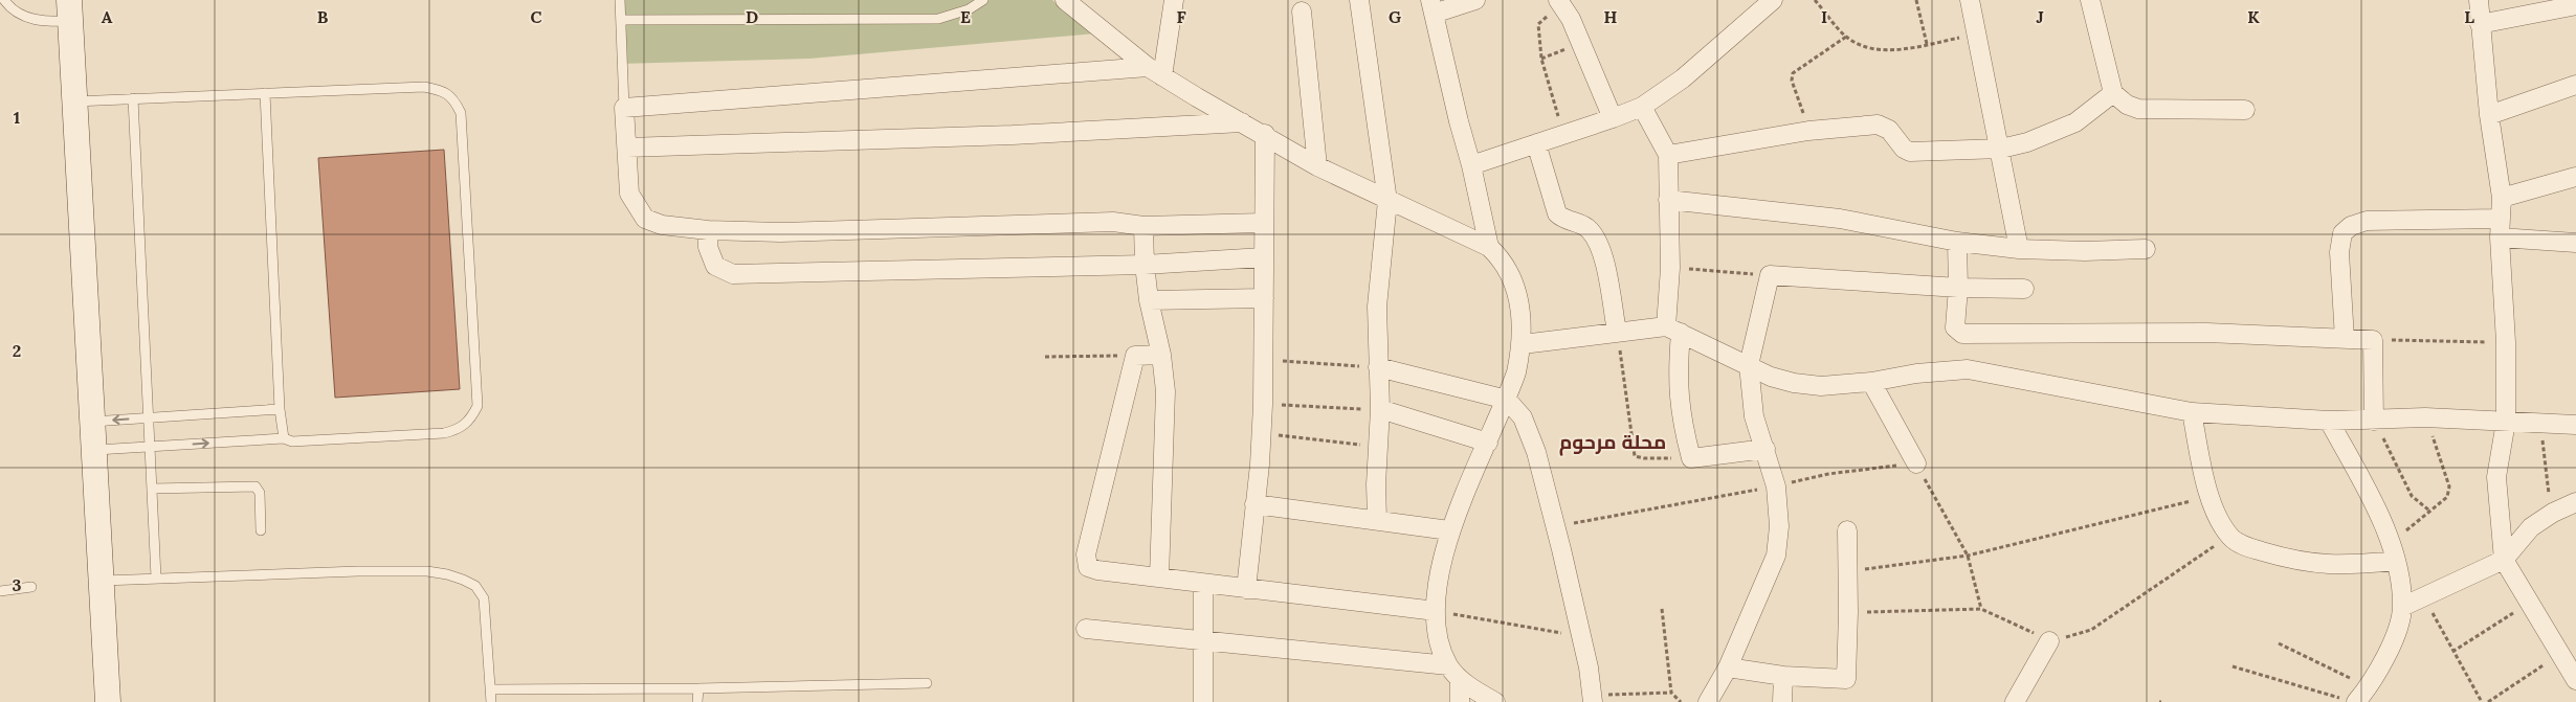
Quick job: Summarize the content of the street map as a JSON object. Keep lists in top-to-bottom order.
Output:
{
  "districts": ["محلة مرحوم"],
  "grid": {
    "columns": [
      "A",
      "B",
      "C",
      "D",
      "E",
      "F",
      "G",
      "H",
      "I",
      "J",
      "K",
      "L"
    ],
    "rows": ["1", "2", "3"]
  }
}
